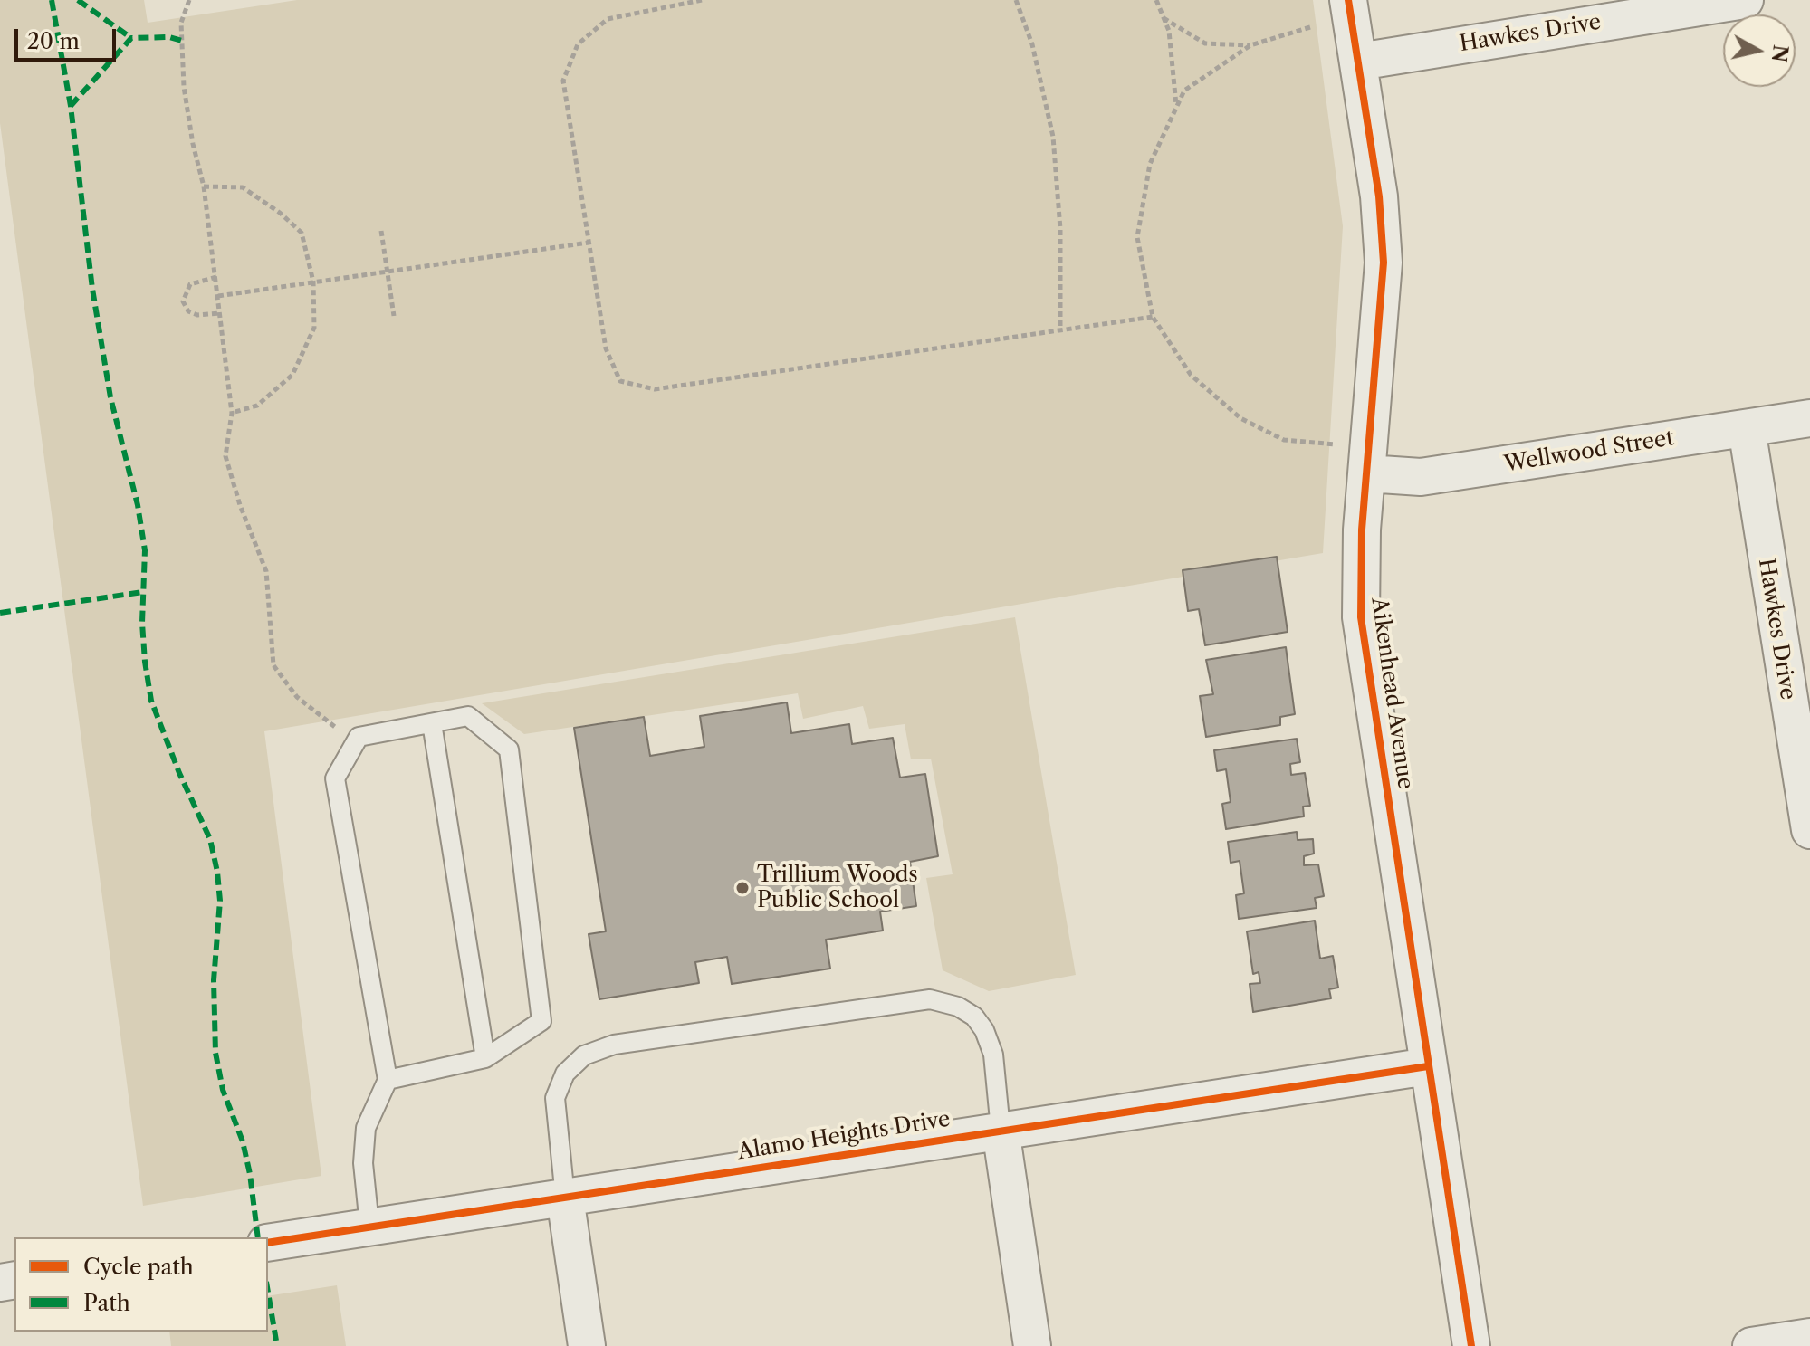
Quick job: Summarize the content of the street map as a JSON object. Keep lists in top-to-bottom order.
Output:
{
  "streets": {
    "street": [
      "Hawkes Drive",
      "Wellwood Street",
      "Aikenhead Avenue",
      "Alamo Heights Drive"
    ]
  },
  "crossings": [
    ["Hawkes Drive", "Wellwood Street"],
    ["Hawkes Drive", "Aikenhead Avenue"],
    ["Wellwood Street", "Aikenhead Avenue"],
    ["Aikenhead Avenue", "Alamo Heights Drive"]
  ],
  "places": ["Trillium Woods Public School"],
  "legend": ["Cycle path", "Path"],
  "scale_bar": "20 m",
  "north": "right"
}
